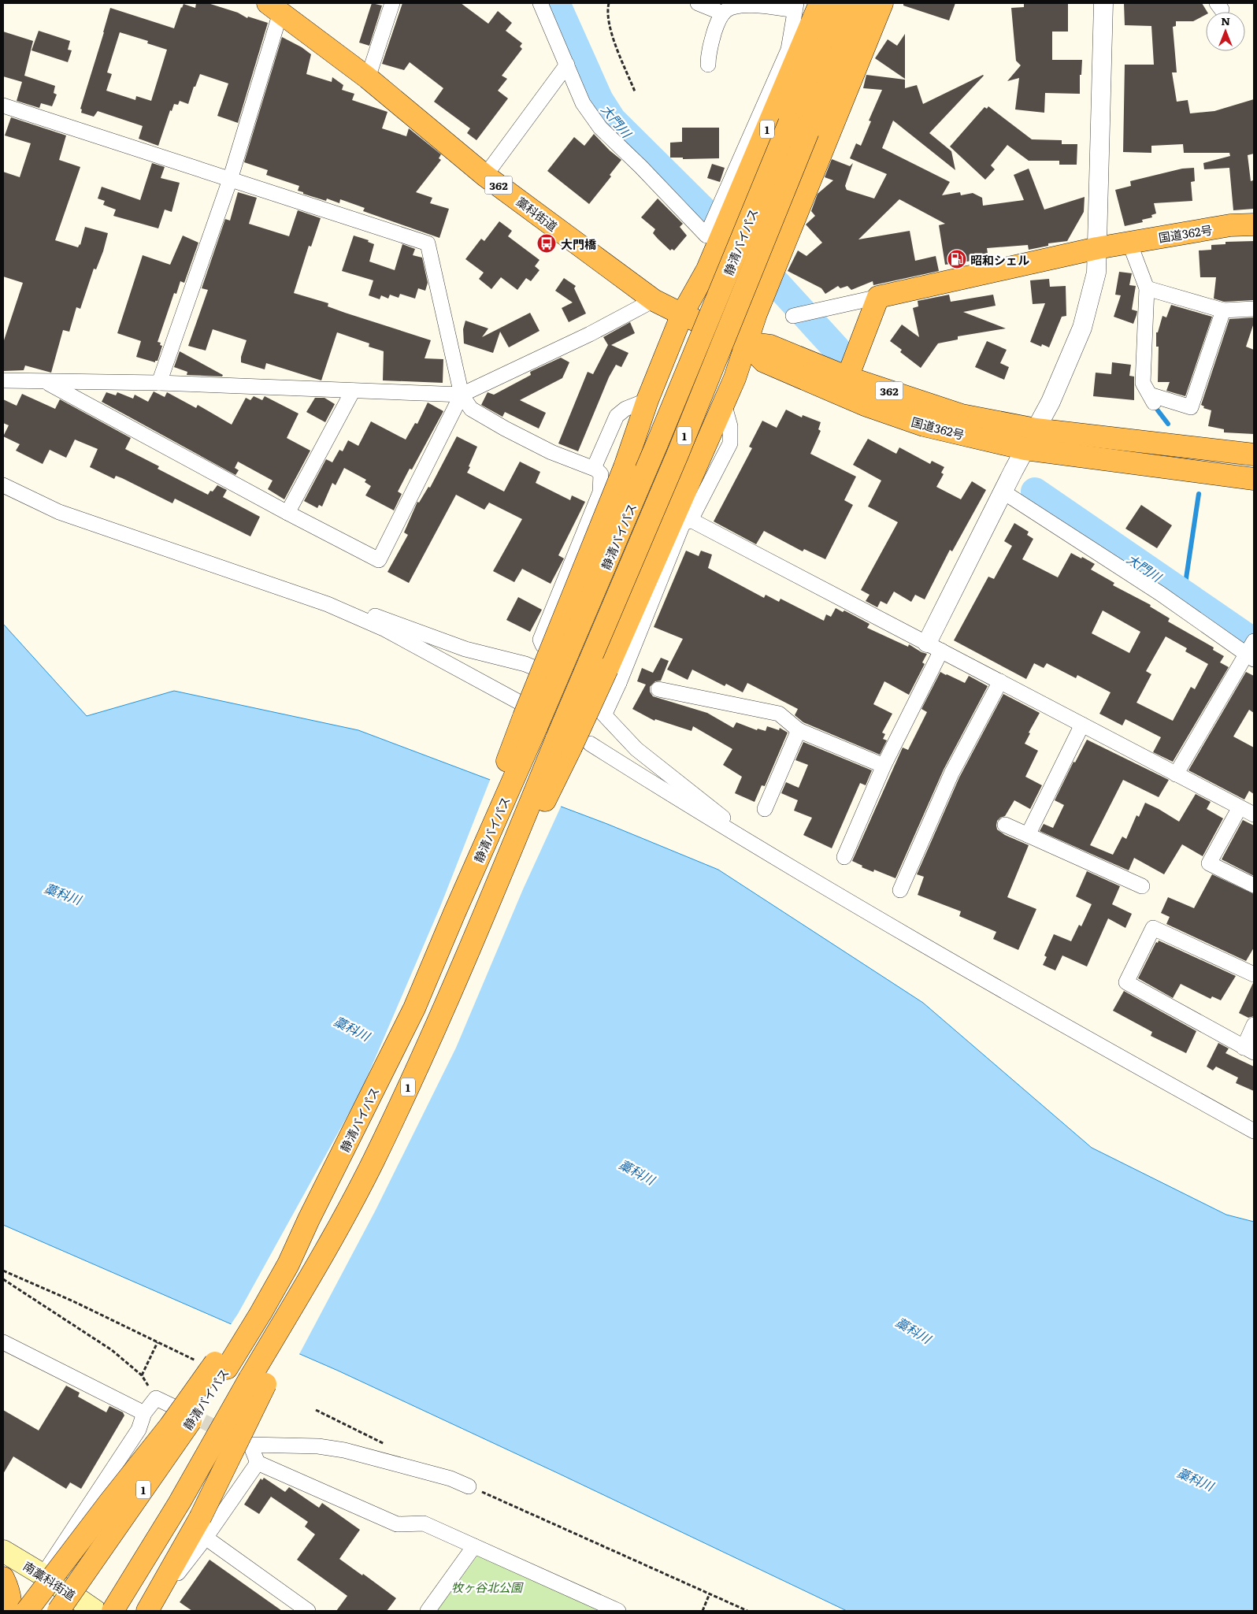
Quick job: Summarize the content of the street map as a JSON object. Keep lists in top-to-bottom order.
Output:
{
  "streets": {
    "highway": [
      "1",
      "362",
      "藁科街道",
      "国道362号",
      "静清バイパス"
    ],
    "main road": ["南藁科街道"]
  },
  "crossings": [
    ["1", "藁科街道"],
    ["1", "国道362号"],
    ["1", "静清バイパス"],
    ["藁科街道", "国道362号"]
  ],
  "water": ["大門川", "藁科川"],
  "parks": ["牧ヶ谷北公園"],
  "places": {
    "bus stop": ["大門橋"],
    "fuel station": ["昭和シェル"]
  },
  "north": "top"
}
